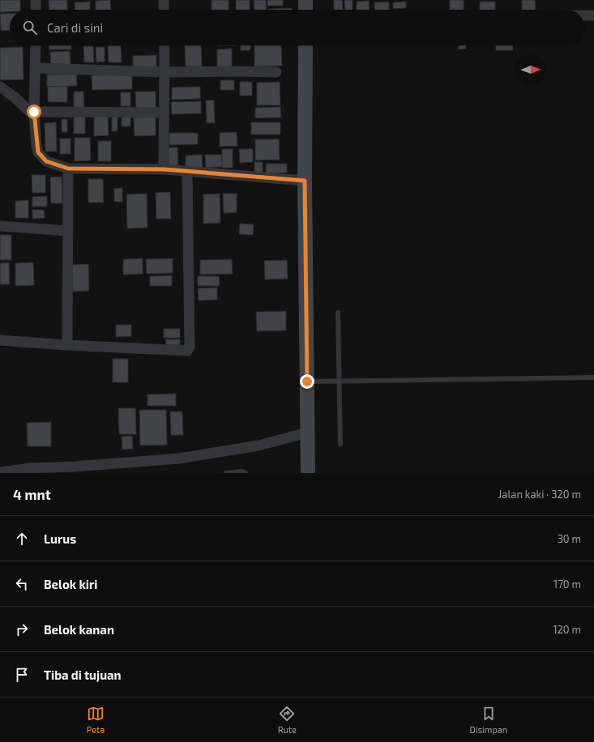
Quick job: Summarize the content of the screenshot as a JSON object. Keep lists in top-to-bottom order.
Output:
{
  "north": "right",
  "page": {
    "search": "Cari di sini",
    "heading": ["4 mnt", "Jalan kaki · 320 m"],
    "list": [
      ["Lurus", "30 m"],
      ["Belok kiri", "170 m"],
      ["Belok kanan", "120 m"],
      "Tiba di tujuan"
    ],
    "nav": ["Peta", "Rute", "Disimpan"]
  }
}
